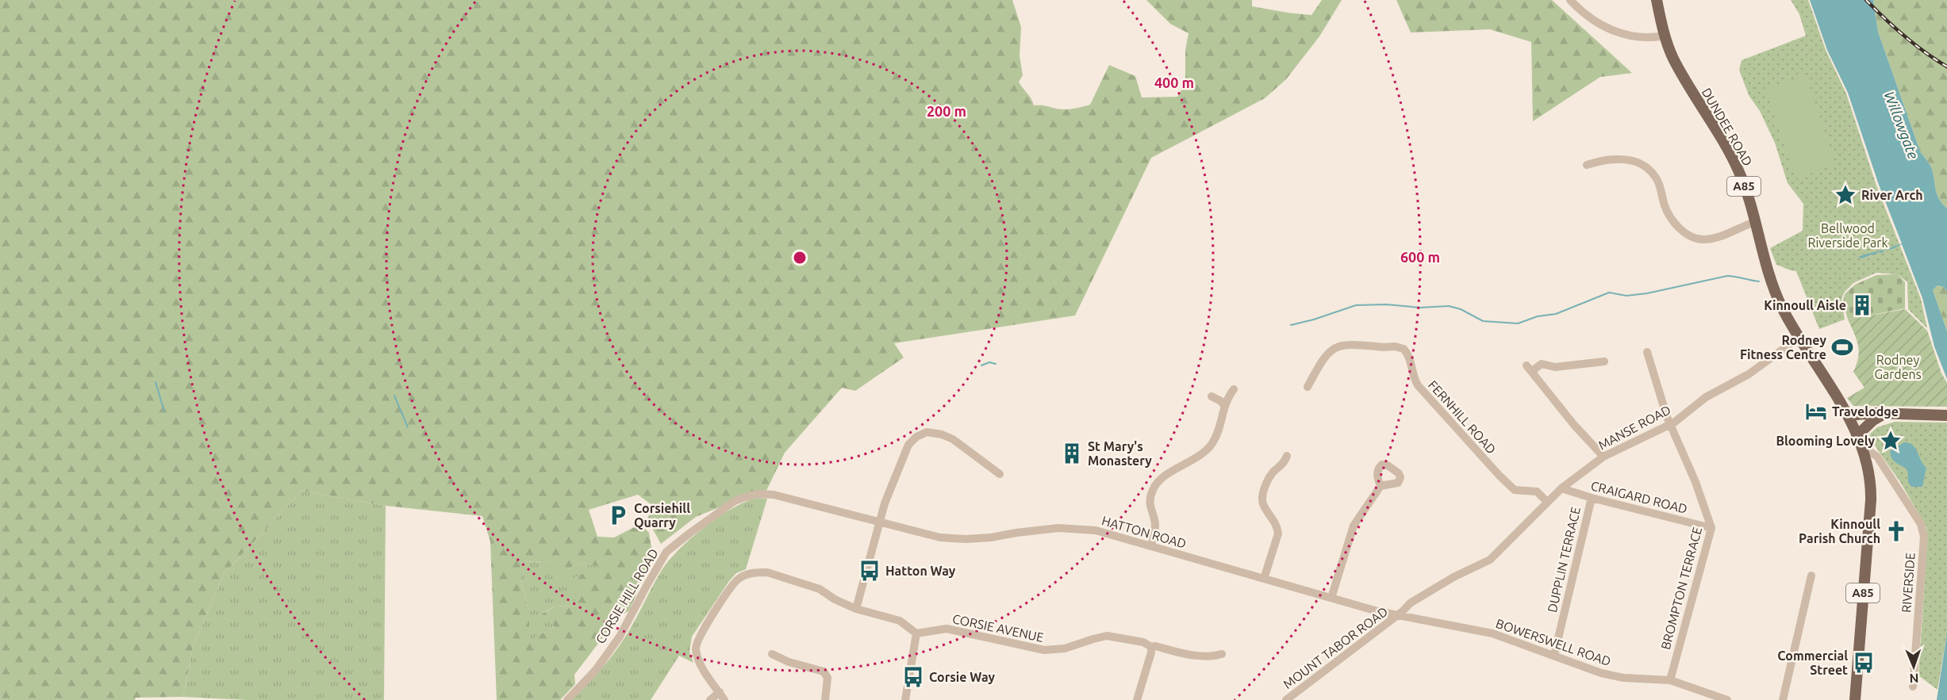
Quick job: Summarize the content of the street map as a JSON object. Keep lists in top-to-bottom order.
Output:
{
  "streets": {
    "main road": ["DUNDEE ROAD", "A85"],
    "street": [
      "FERNHILL ROAD",
      "MANSE ROAD",
      "CRAIGARD ROAD",
      "HATTON ROAD",
      "DUPPLIN TERRACE",
      "RIVERSIDE",
      "BROMPTON TERRACE",
      "CORSIE HILL ROAD",
      "CORSIE AVENUE",
      "BOWERSWELL ROAD",
      "MOUNT TABOR ROAD"
    ]
  },
  "crossings": [
    ["DUNDEE ROAD", "MANSE ROAD"],
    ["DUNDEE ROAD", "RIVERSIDE"],
    ["FERNHILL ROAD", "MANSE ROAD"],
    ["MANSE ROAD", "CRAIGARD ROAD"],
    ["MANSE ROAD", "HATTON ROAD"],
    ["MANSE ROAD", "BROMPTON TERRACE"],
    ["MANSE ROAD", "BOWERSWELL ROAD"],
    ["MANSE ROAD", "MOUNT TABOR ROAD"],
    ["CRAIGARD ROAD", "DUPPLIN TERRACE"],
    ["CRAIGARD ROAD", "BROMPTON TERRACE"],
    ["HATTON ROAD", "CORSIE HILL ROAD"],
    ["HATTON ROAD", "BOWERSWELL ROAD"],
    ["HATTON ROAD", "MOUNT TABOR ROAD"],
    ["DUPPLIN TERRACE", "BOWERSWELL ROAD"],
    ["BROMPTON TERRACE", "BOWERSWELL ROAD"],
    ["BOWERSWELL ROAD", "MOUNT TABOR ROAD"]
  ],
  "water": ["Willowgate"],
  "parks": ["Bellwood Riverside Park", "Rodney Gardens"],
  "places": {
    "place": ["River Arch", "Blooming Lovely"],
    "building": ["Kinnoull Aisle", "St Mary's Monastery"],
    "sports": ["Rodney Fitness Centre"],
    "hotel": ["Travelodge"],
    "parking": ["Corsiehill Quarry"],
    "church": ["Kinnoull Parish Church"],
    "bus stop": ["Hatton Way", "Commercial Street", "Corsie Way"]
  },
  "north": "bottom",
  "rings": ["400 m", "200 m", "600 m"]
}
